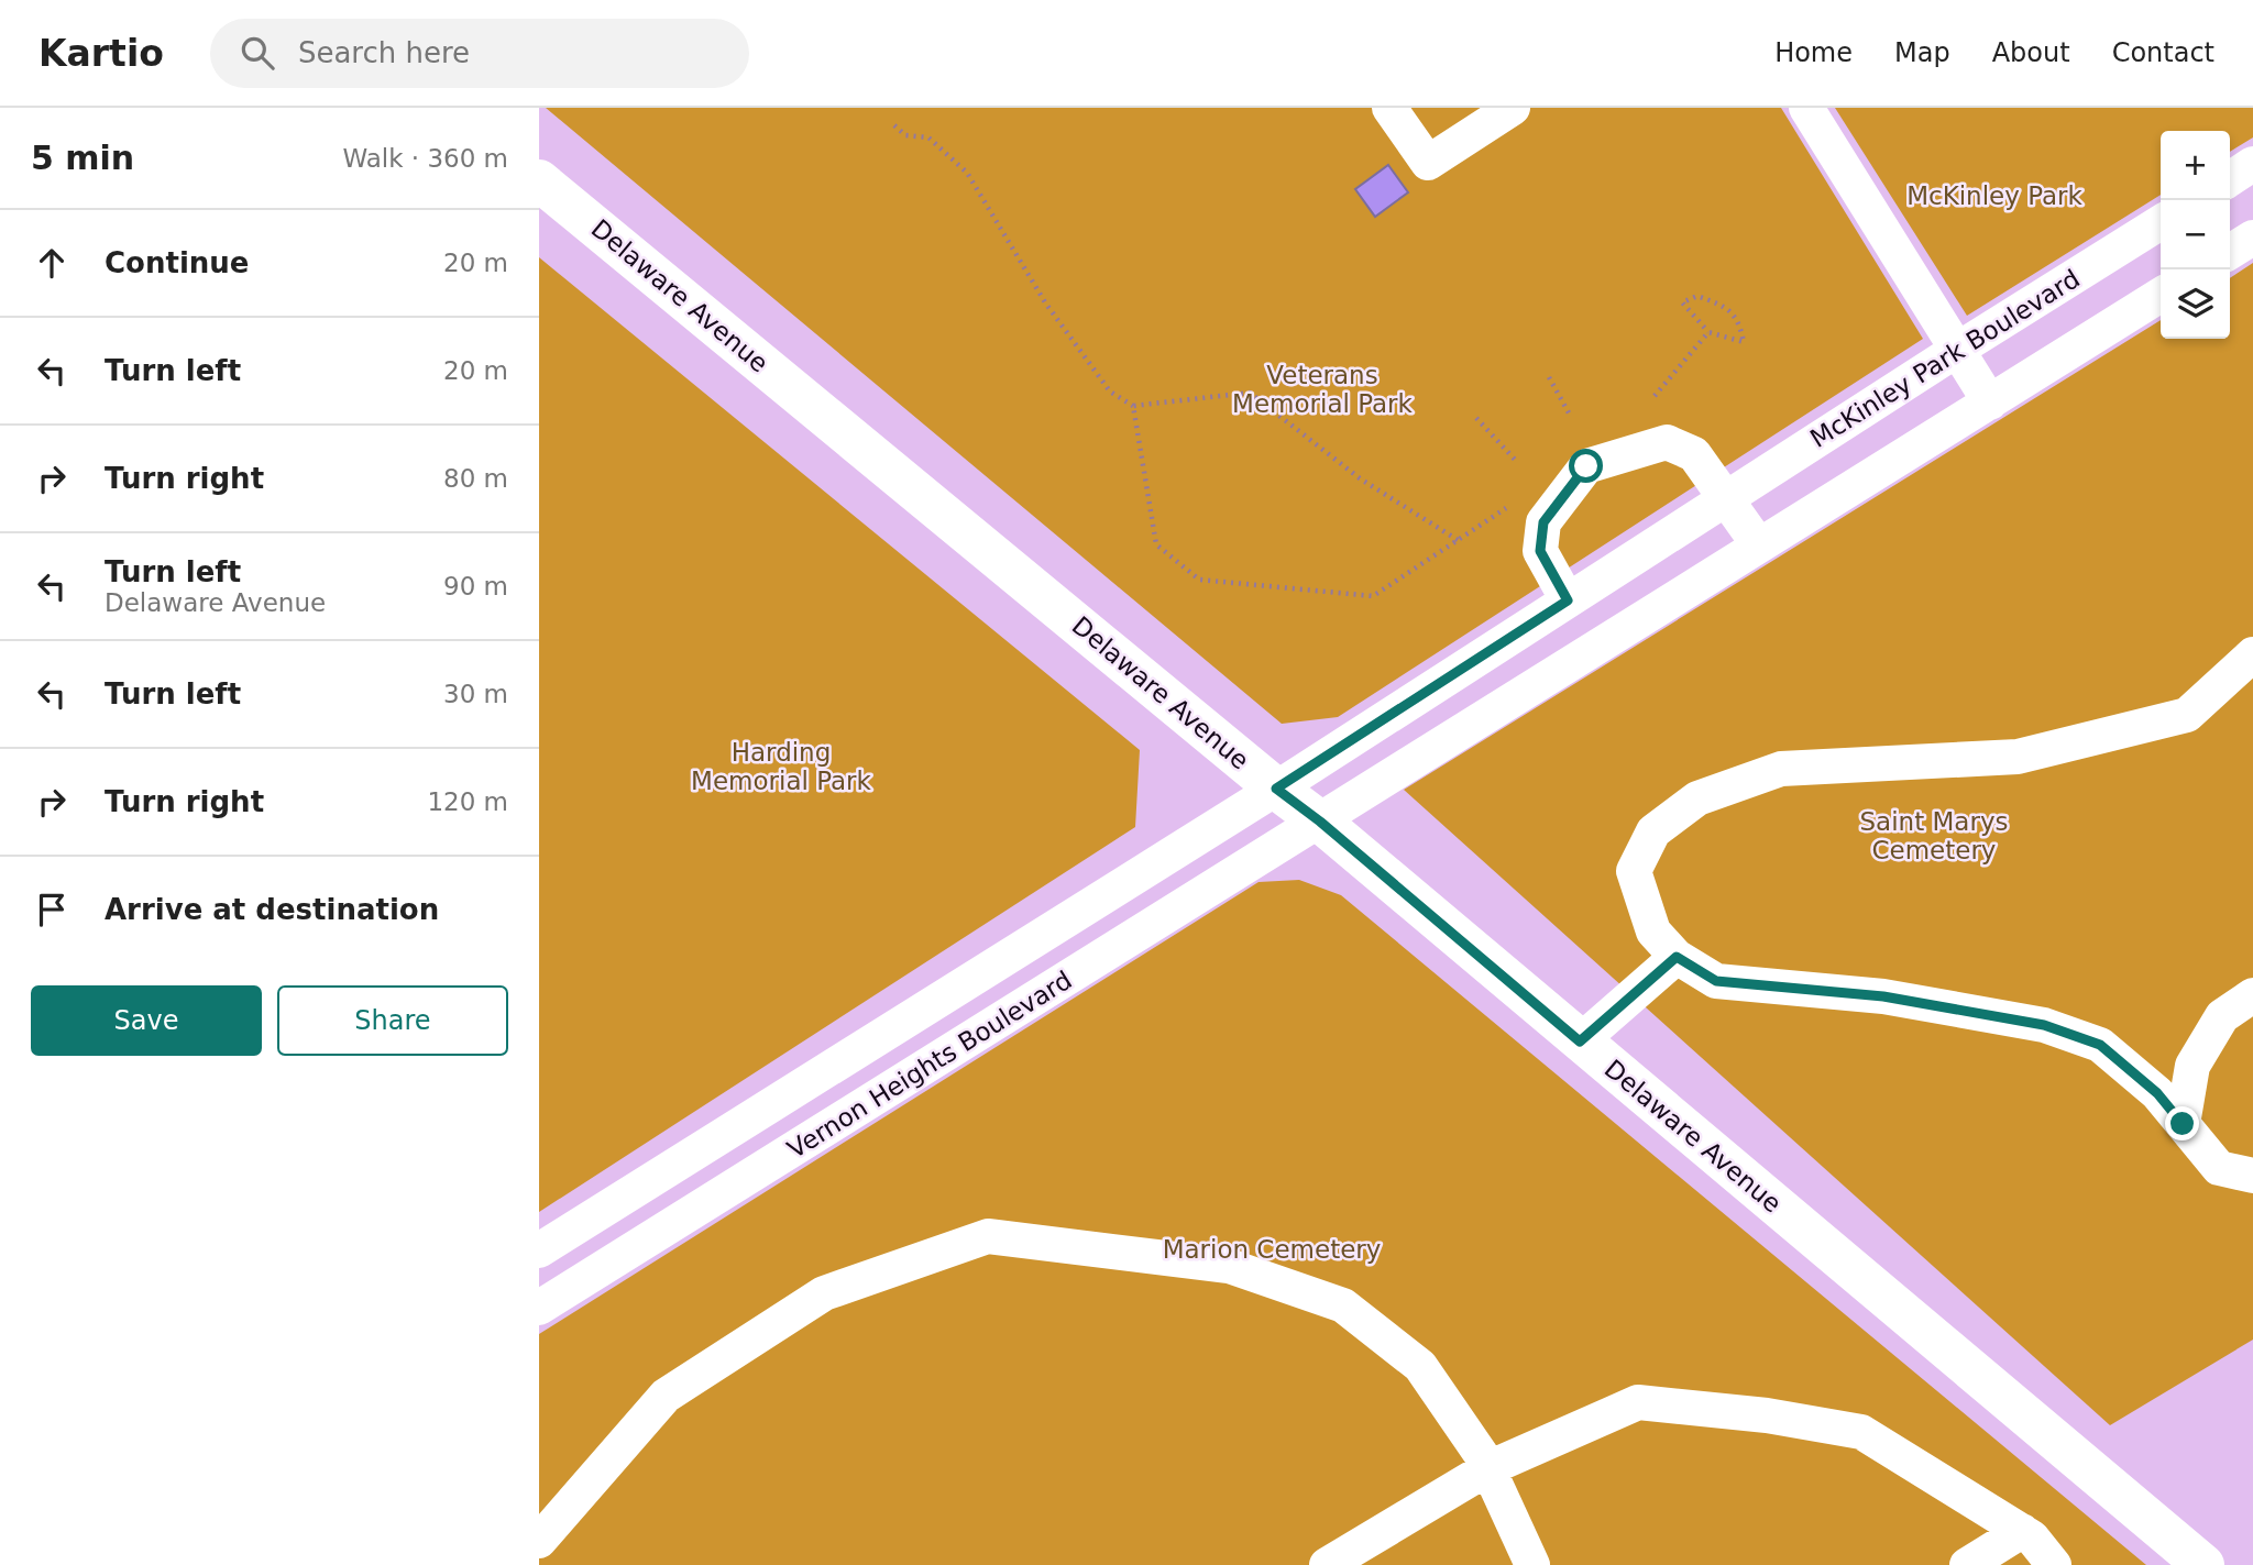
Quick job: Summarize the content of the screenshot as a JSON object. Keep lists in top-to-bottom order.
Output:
{
  "streets": {
    "main road": ["Delaware Avenue"],
    "street": ["McKinley Park Boulevard", "Vernon Heights Boulevard"]
  },
  "crossings": [
    ["Delaware Avenue", "McKinley Park Boulevard"],
    ["Delaware Avenue", "Vernon Heights Boulevard"],
    ["McKinley Park Boulevard", "Vernon Heights Boulevard"]
  ],
  "parks": [
    "McKinley Park",
    "Veterans Memorial Park",
    "Harding Memorial Park",
    "Saint Marys Cemetery",
    "Marion Cemetery"
  ],
  "page": {
    "header": "Kartio",
    "search": "Search here",
    "nav": [
      "Home",
      "Map",
      "About",
      "Contact"
    ],
    "heading": ["5 min", "Walk · 360 m"],
    "map_buttons": ["+", "−"],
    "list": [
      ["Continue", "20 m"],
      ["Turn left", "20 m"],
      ["Turn right", "80 m"],
      ["Turn left", "Delaware Avenue", "90 m"],
      ["Turn left", "30 m"],
      ["Turn right", "120 m"],
      "Arrive at destination"
    ],
    "buttons": ["Save", "Share"]
  }
}
